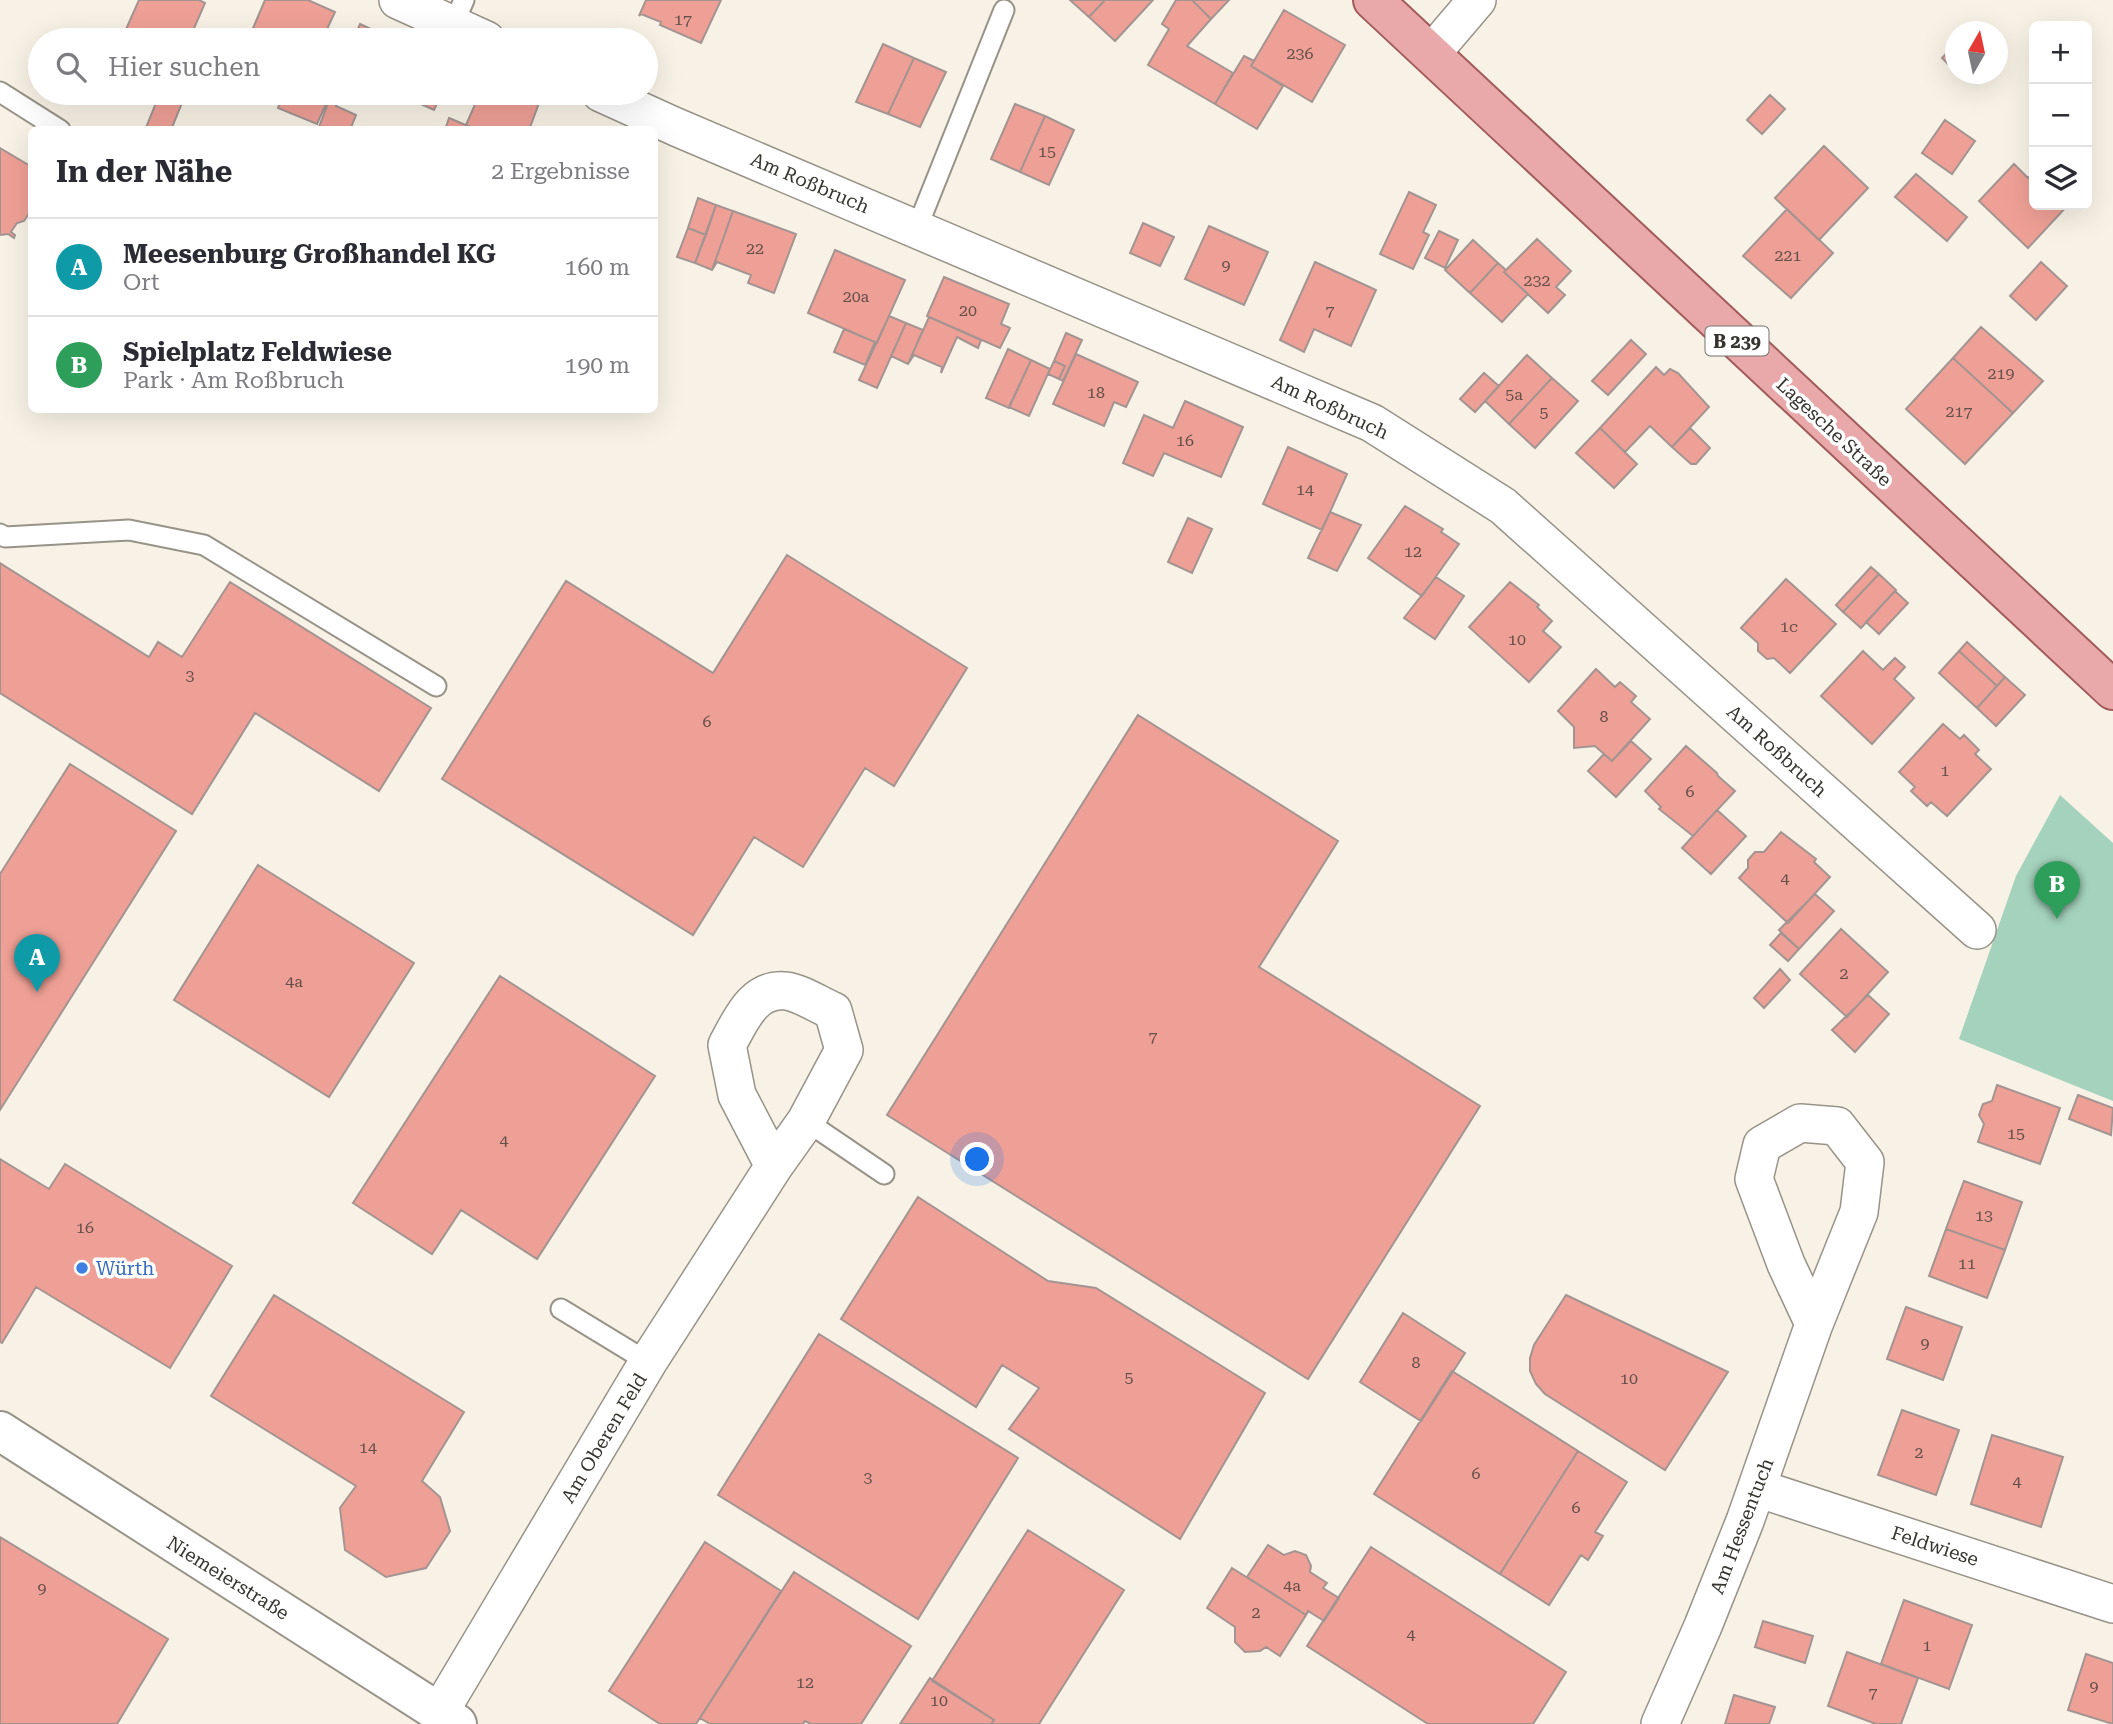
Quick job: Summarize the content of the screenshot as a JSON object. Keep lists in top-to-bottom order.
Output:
{
  "streets": {
    "main road": ["B 239", "Lagesche Straße"],
    "street": [
      "Am Roßbruch",
      "Am Oberen Feld",
      "Am Hessentuch",
      "Feldwiese",
      "Niemeierstraße"
    ]
  },
  "crossings": [
    ["Am Oberen Feld", "Niemeierstraße"],
    ["Am Hessentuch", "Feldwiese"]
  ],
  "places": ["Würth"],
  "house_numbers": [
    "17",
    "236",
    "15",
    "22",
    "221",
    "9",
    "232",
    "20a",
    "20",
    "7",
    "219",
    "18",
    "5a",
    "217",
    "5",
    "16",
    "14",
    "12",
    "1c",
    "10",
    "3",
    "8",
    "6",
    "1",
    "6",
    "4",
    "2",
    "4a",
    "7",
    "15",
    "4",
    "13",
    "16",
    "11",
    "9",
    "8",
    "5",
    "10",
    "14",
    "2",
    "6",
    "3",
    "4",
    "6",
    "4a",
    "9",
    "2",
    "4",
    "1",
    "12",
    "9",
    "7",
    "10"
  ],
  "north": "top",
  "page": {
    "map_buttons": ["+", "−"],
    "search": "Hier suchen",
    "heading": ["In der Nähe", "2 Ergebnisse"],
    "list": [
      {
        "mark": "A",
        "name": "Meesenburg Großhandel KG",
        "note": "Ort",
        "value": "160 m"
      },
      {
        "mark": "B",
        "name": "Spielplatz Feldwiese",
        "note": "Park · Am Roßbruch",
        "value": "190 m"
      }
    ],
    "pins": ["B", "A"]
  }
}
